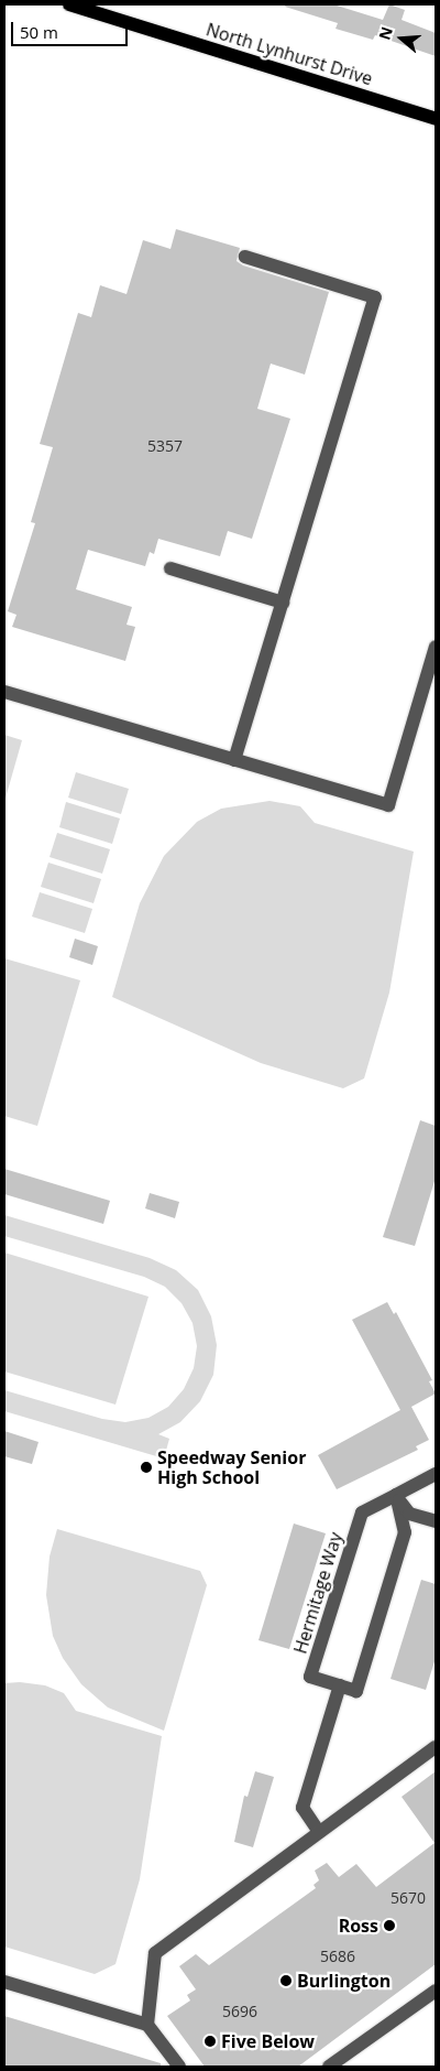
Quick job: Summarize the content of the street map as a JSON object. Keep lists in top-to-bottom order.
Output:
{
  "streets": {
    "main road": ["North Lynhurst Drive"],
    "street": ["Hermitage Way"]
  },
  "places": [
    "Speedway Senior High School",
    "Ross",
    "Burlington",
    "Five Below"
  ],
  "house_numbers": [
    "5357",
    "5670",
    "5686",
    "5696"
  ],
  "scale_bar": "50 m",
  "north": "left"
}
